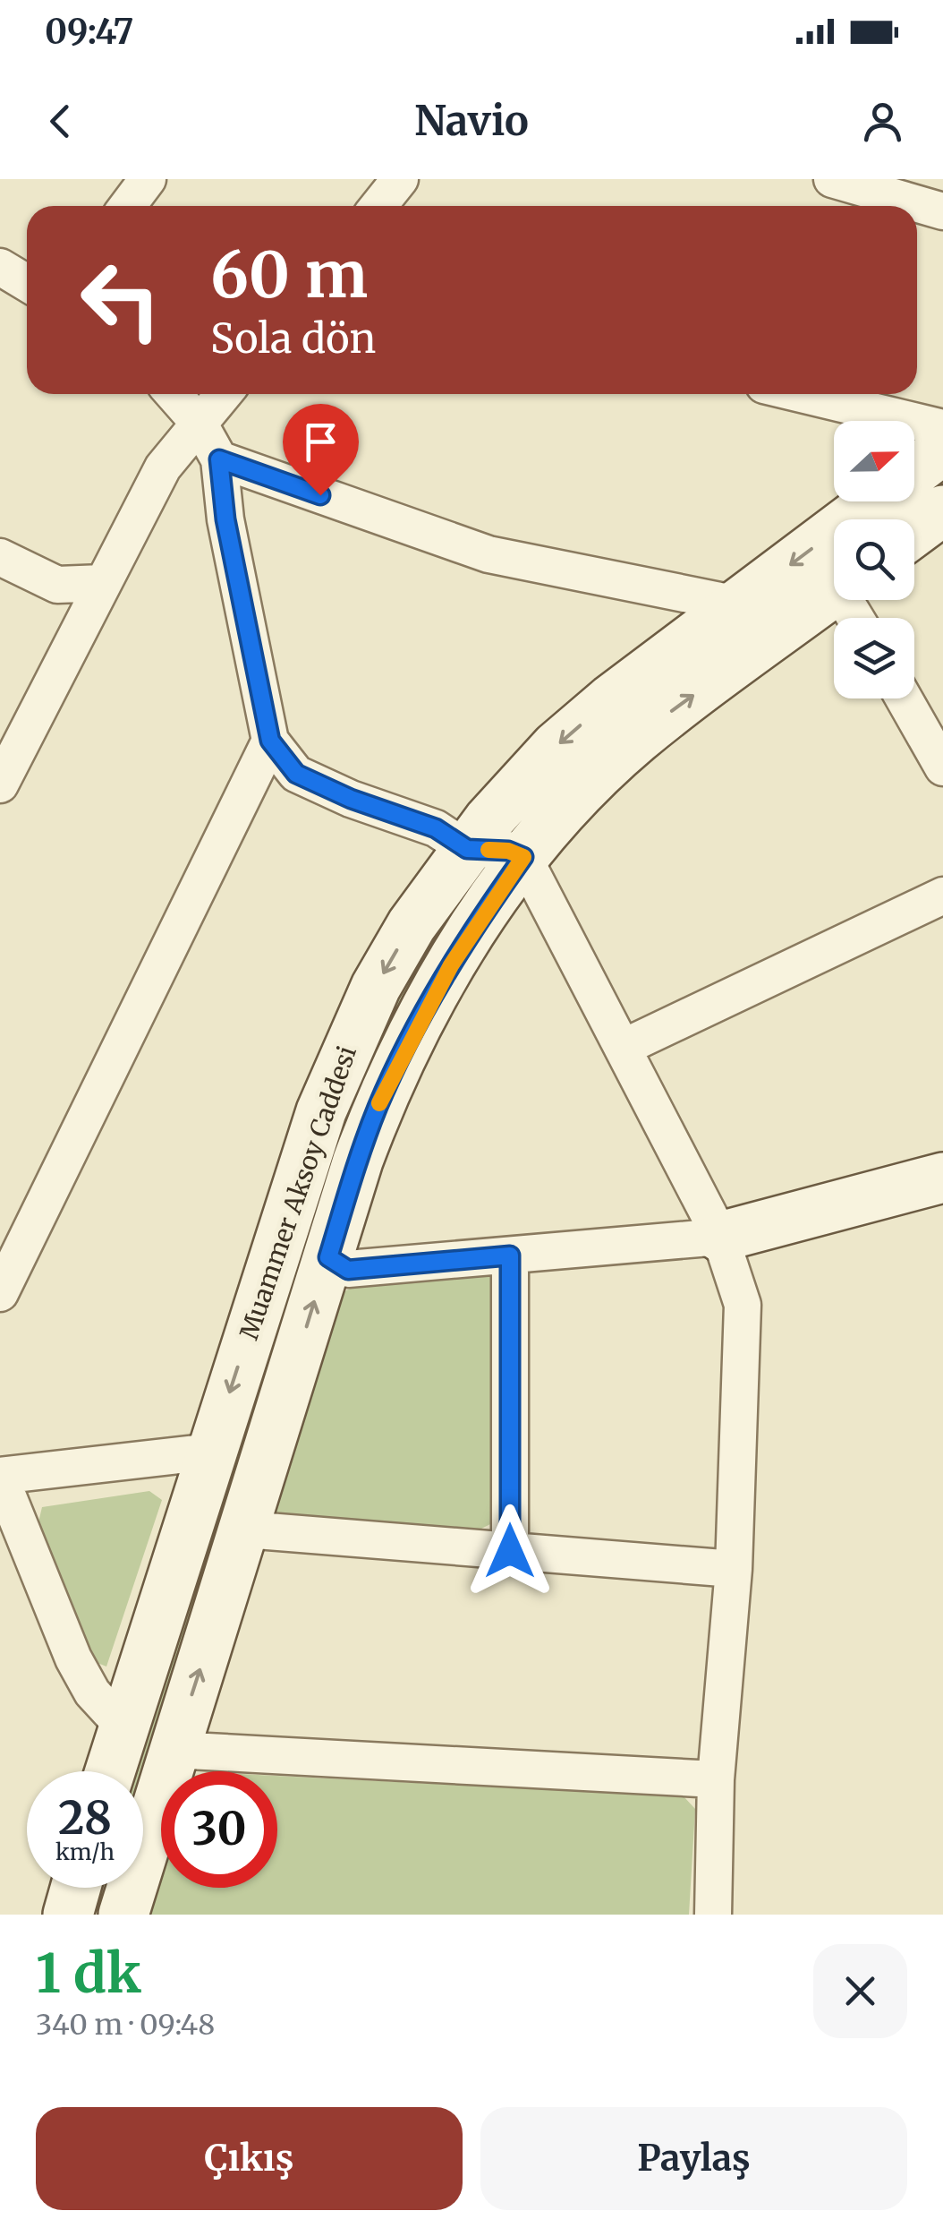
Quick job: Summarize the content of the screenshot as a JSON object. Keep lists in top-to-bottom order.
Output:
{
  "streets": {
    "main road": ["Muammer Aksoy Caddesi"]
  },
  "north": "right",
  "page": {
    "status": "09:47",
    "header": "Navio",
    "turn": ["60 m", "Sola dön"],
    "speed": "28 km/h",
    "limit": "30",
    "heading": ["1 dk", "340 m · 09:48"],
    "buttons": ["Çıkış", "Paylaş"]
  }
}
